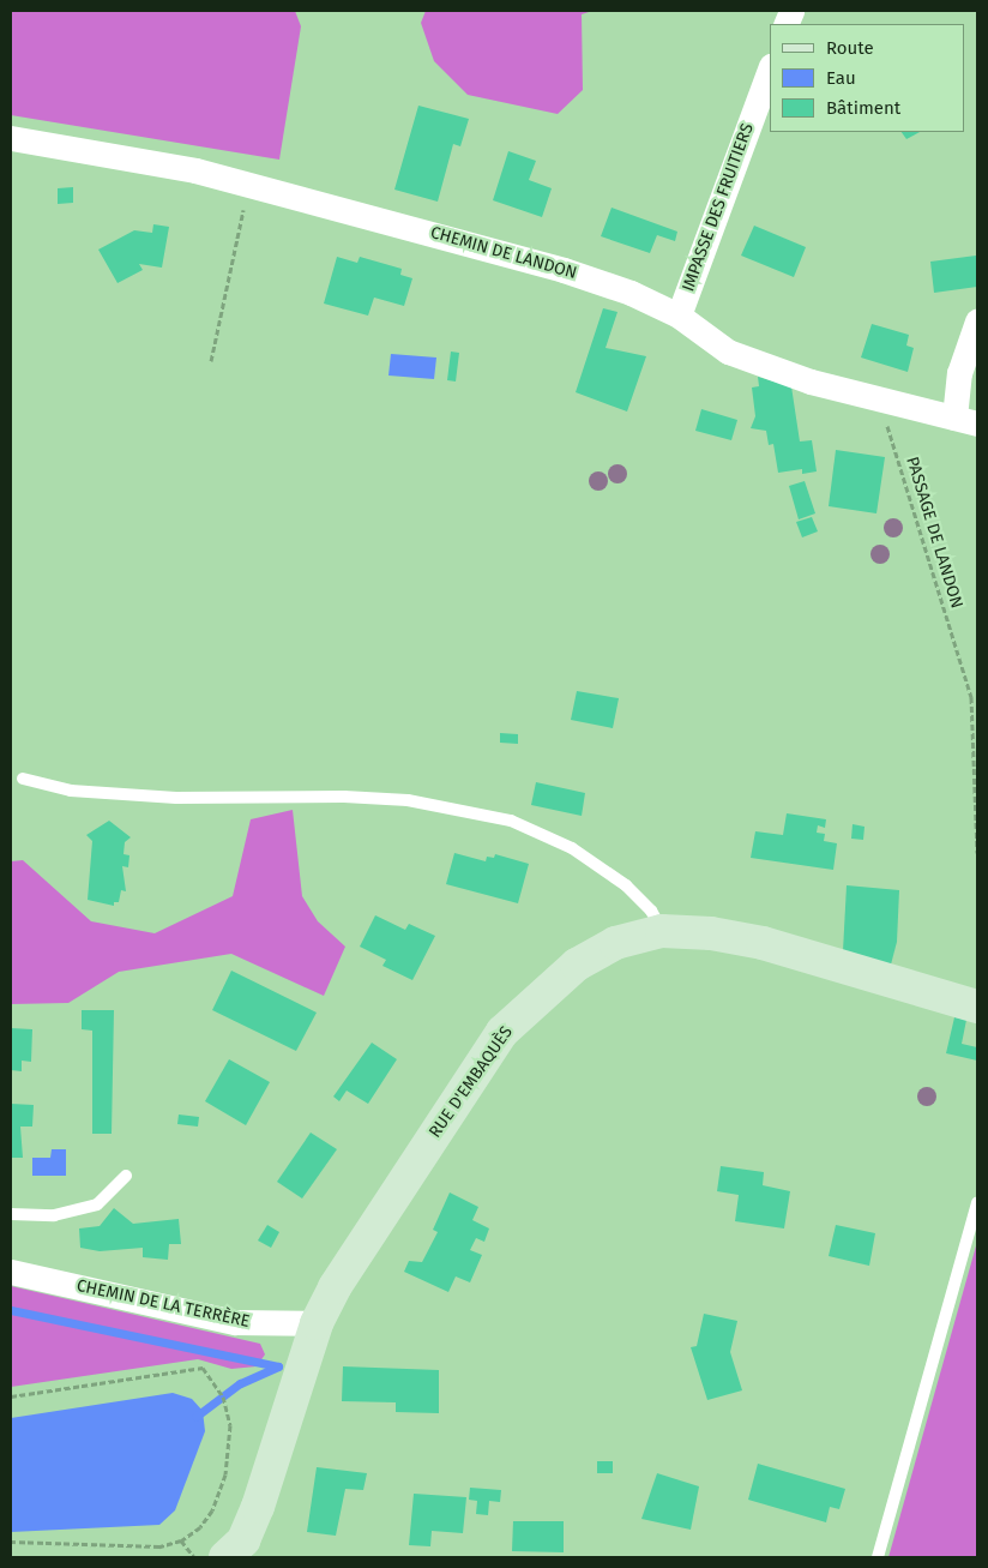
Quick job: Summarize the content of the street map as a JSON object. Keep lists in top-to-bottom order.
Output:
{
  "streets": {
    "street": [
      "IMPASSE DES FRUITIERS",
      "CHEMIN DE LANDON",
      "RUE D'EMBAQUÈS",
      "CHEMIN DE LA TERRÈRE"
    ],
    "path": ["PASSAGE DE LANDON"]
  },
  "crossings": [
    ["IMPASSE DES FRUITIERS", "CHEMIN DE LANDON"],
    ["CHEMIN DE LANDON", "PASSAGE DE LANDON"],
    ["RUE D'EMBAQUÈS", "CHEMIN DE LA TERRÈRE"]
  ],
  "legend": ["Route", "Eau", "Bâtiment"]
}
